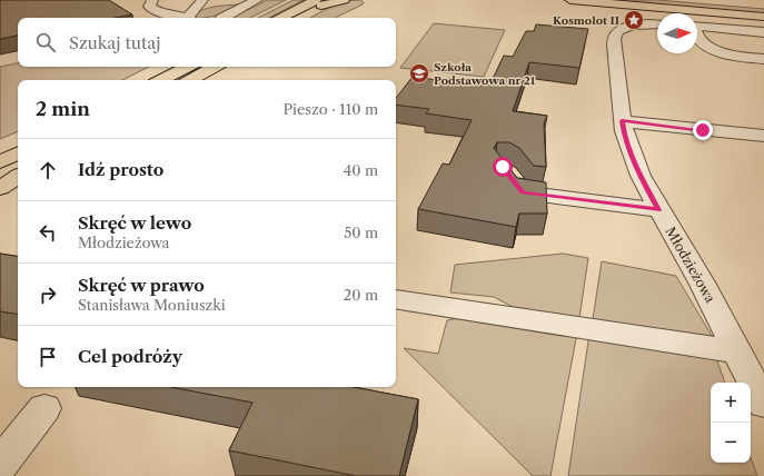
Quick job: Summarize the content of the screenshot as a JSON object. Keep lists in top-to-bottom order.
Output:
{
  "streets": {
    "street": ["Młodzieżowa"]
  },
  "places": {
    "place": ["Kosmolot II"],
    "school or university": ["Szkoła Podstawowa nr 21"]
  },
  "north": "right",
  "page": {
    "search": "Szukaj tutaj",
    "heading": ["2 min", "Pieszo · 110 m"],
    "list": [
      ["Idź prosto", "40 m"],
      ["Skręć w lewo", "Młodzieżowa", "50 m"],
      ["Skręć w prawo", "Stanisława Moniuszki", "20 m"],
      "Cel podróży"
    ],
    "map_buttons": ["+", "−"]
  }
}
